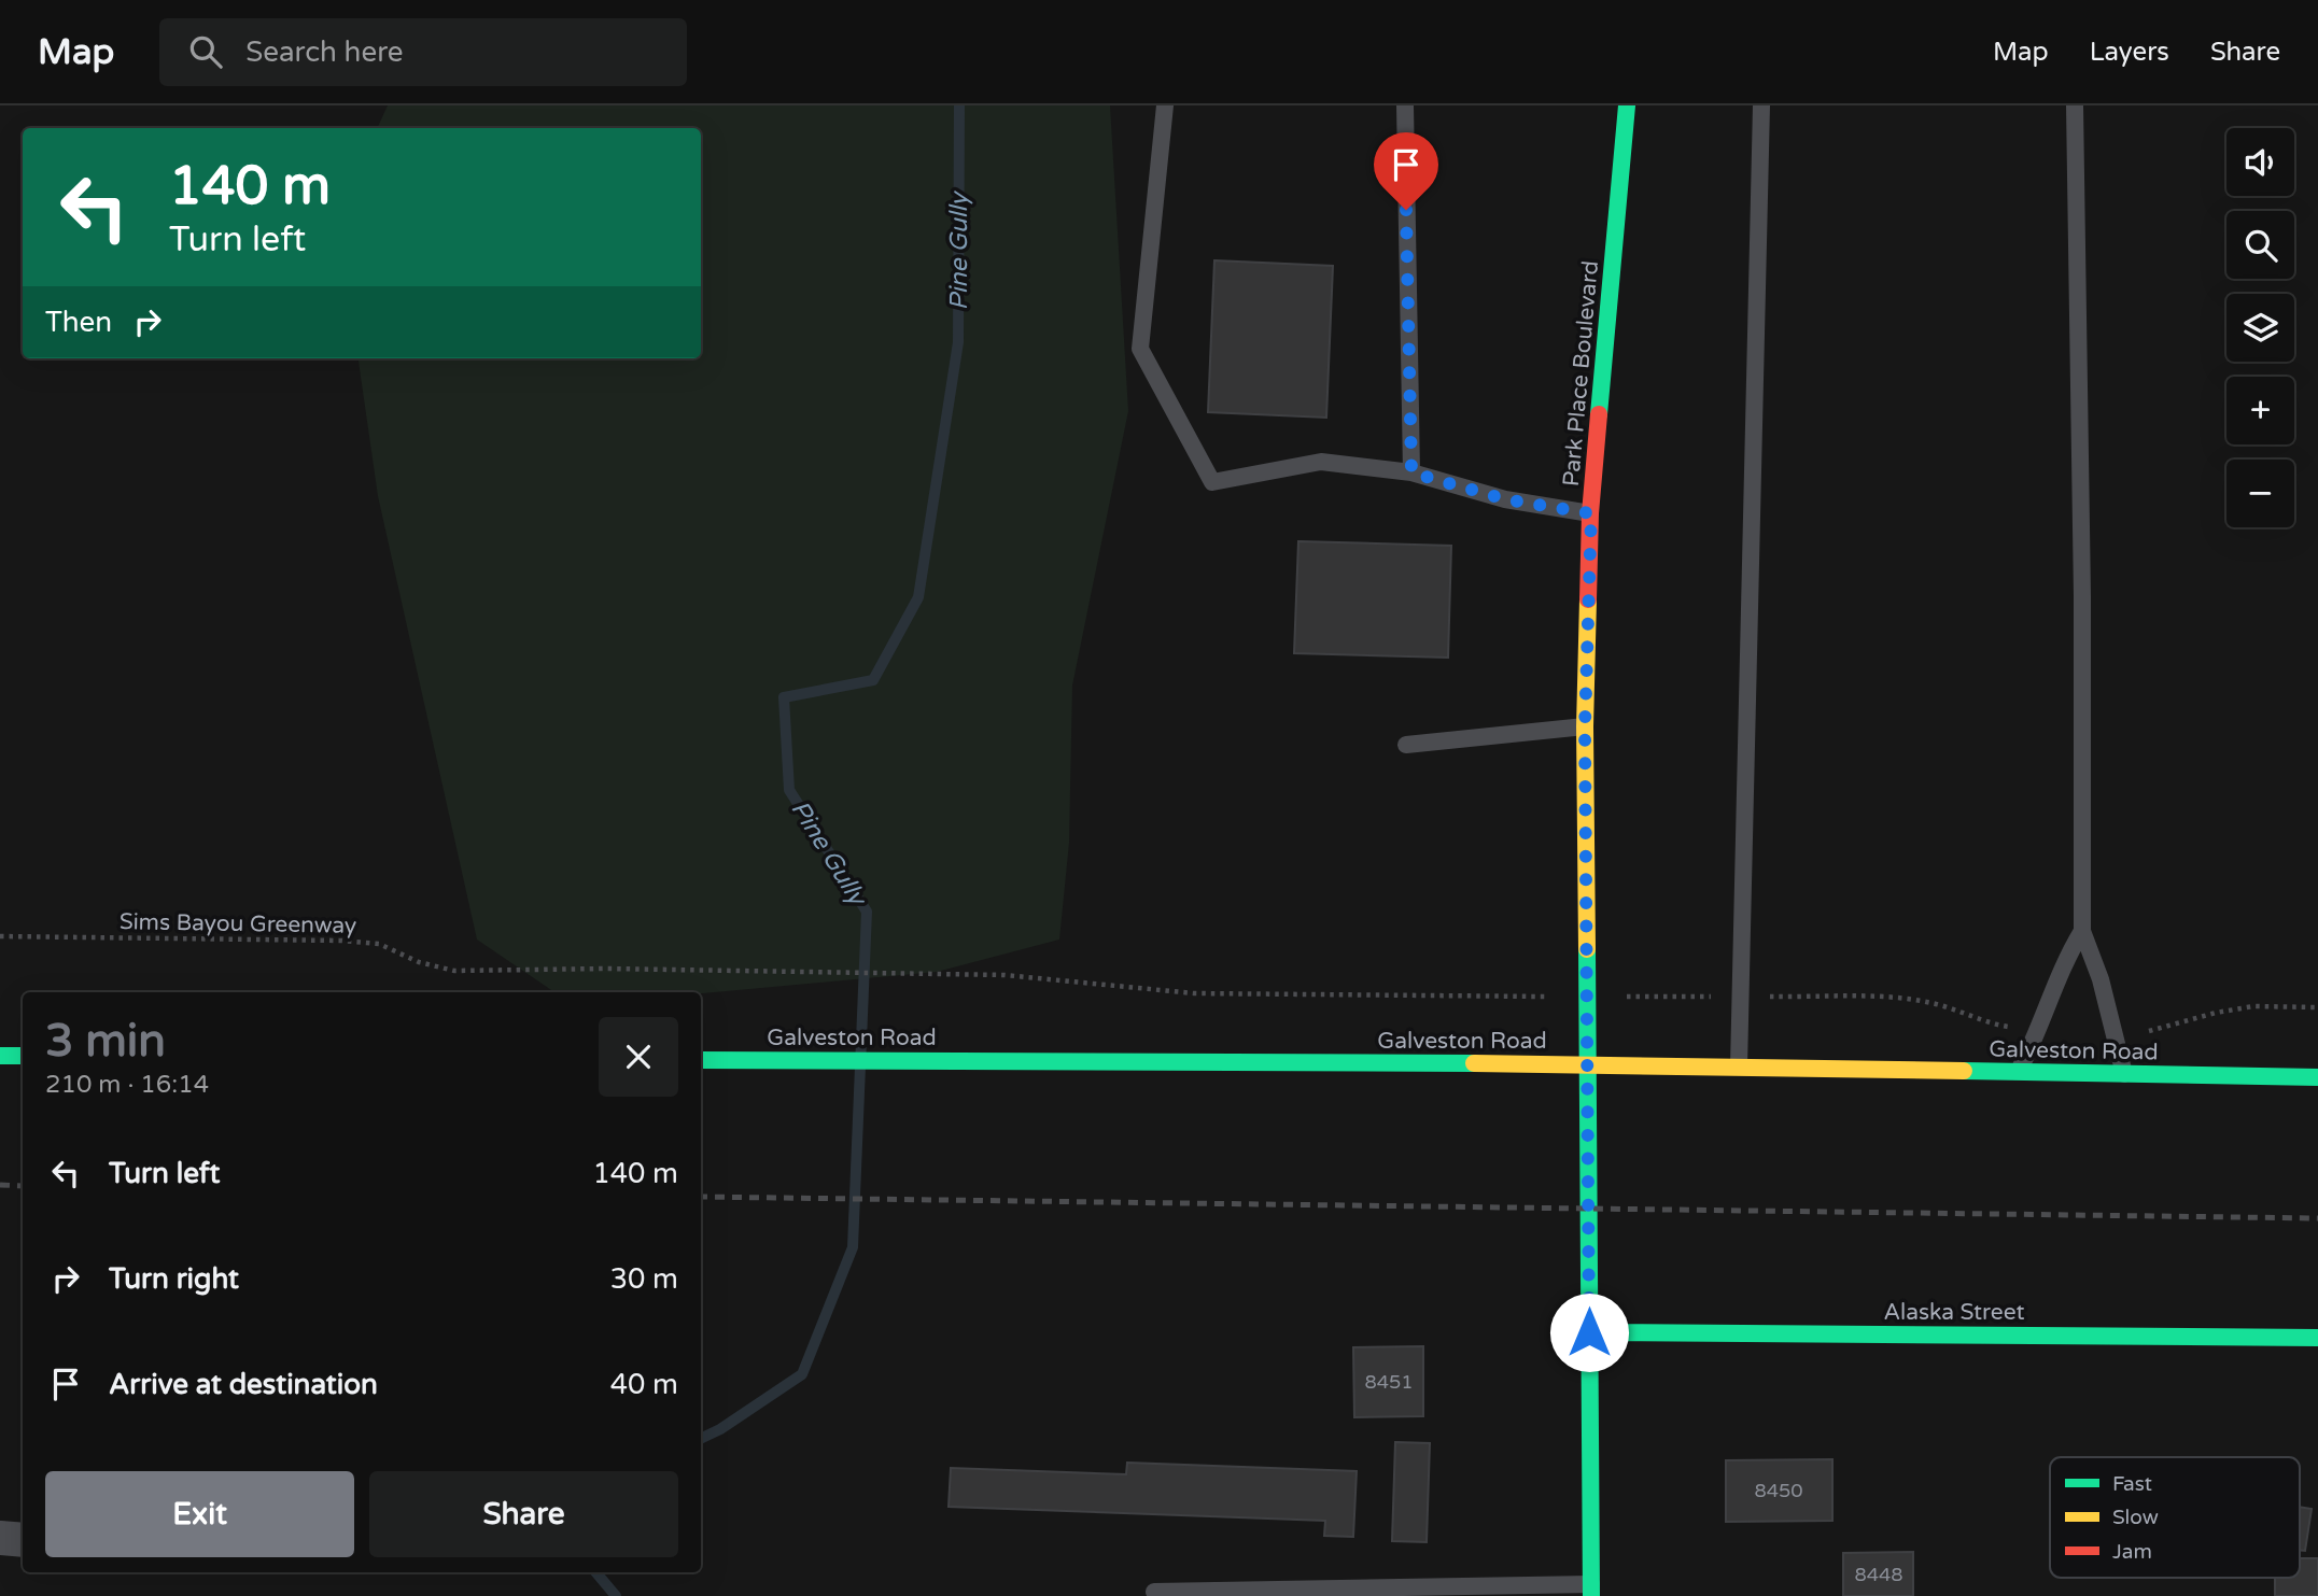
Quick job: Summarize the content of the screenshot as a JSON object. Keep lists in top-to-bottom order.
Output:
{
  "streets": {
    "street": ["Park Place Boulevard", "Galveston Road", "Alaska Street"],
    "path": ["Sims Bayou Greenway"]
  },
  "crossings": [
    ["Park Place Boulevard", "Galveston Road"],
    ["Park Place Boulevard", "Alaska Street"]
  ],
  "water": ["Pine Gully"],
  "house_numbers": ["8451", "8450", "8448"],
  "legend": ["Fast", "Slow", "Jam"],
  "page": {
    "header": "Map",
    "search": "Search here",
    "nav": ["Map", "Layers", "Share"],
    "map_buttons": ["+", "−"],
    "turn": ["140 m", "Turn left"],
    "then": "Then",
    "heading": ["3 min", "210 m · 16:14"],
    "list": [
      {
        "name": "Turn left",
        "value": "140 m"
      },
      {
        "name": "Turn right",
        "value": "30 m"
      },
      {
        "name": "Arrive at destination",
        "value": "40 m"
      }
    ],
    "buttons": ["Exit", "Share"]
  }
}
